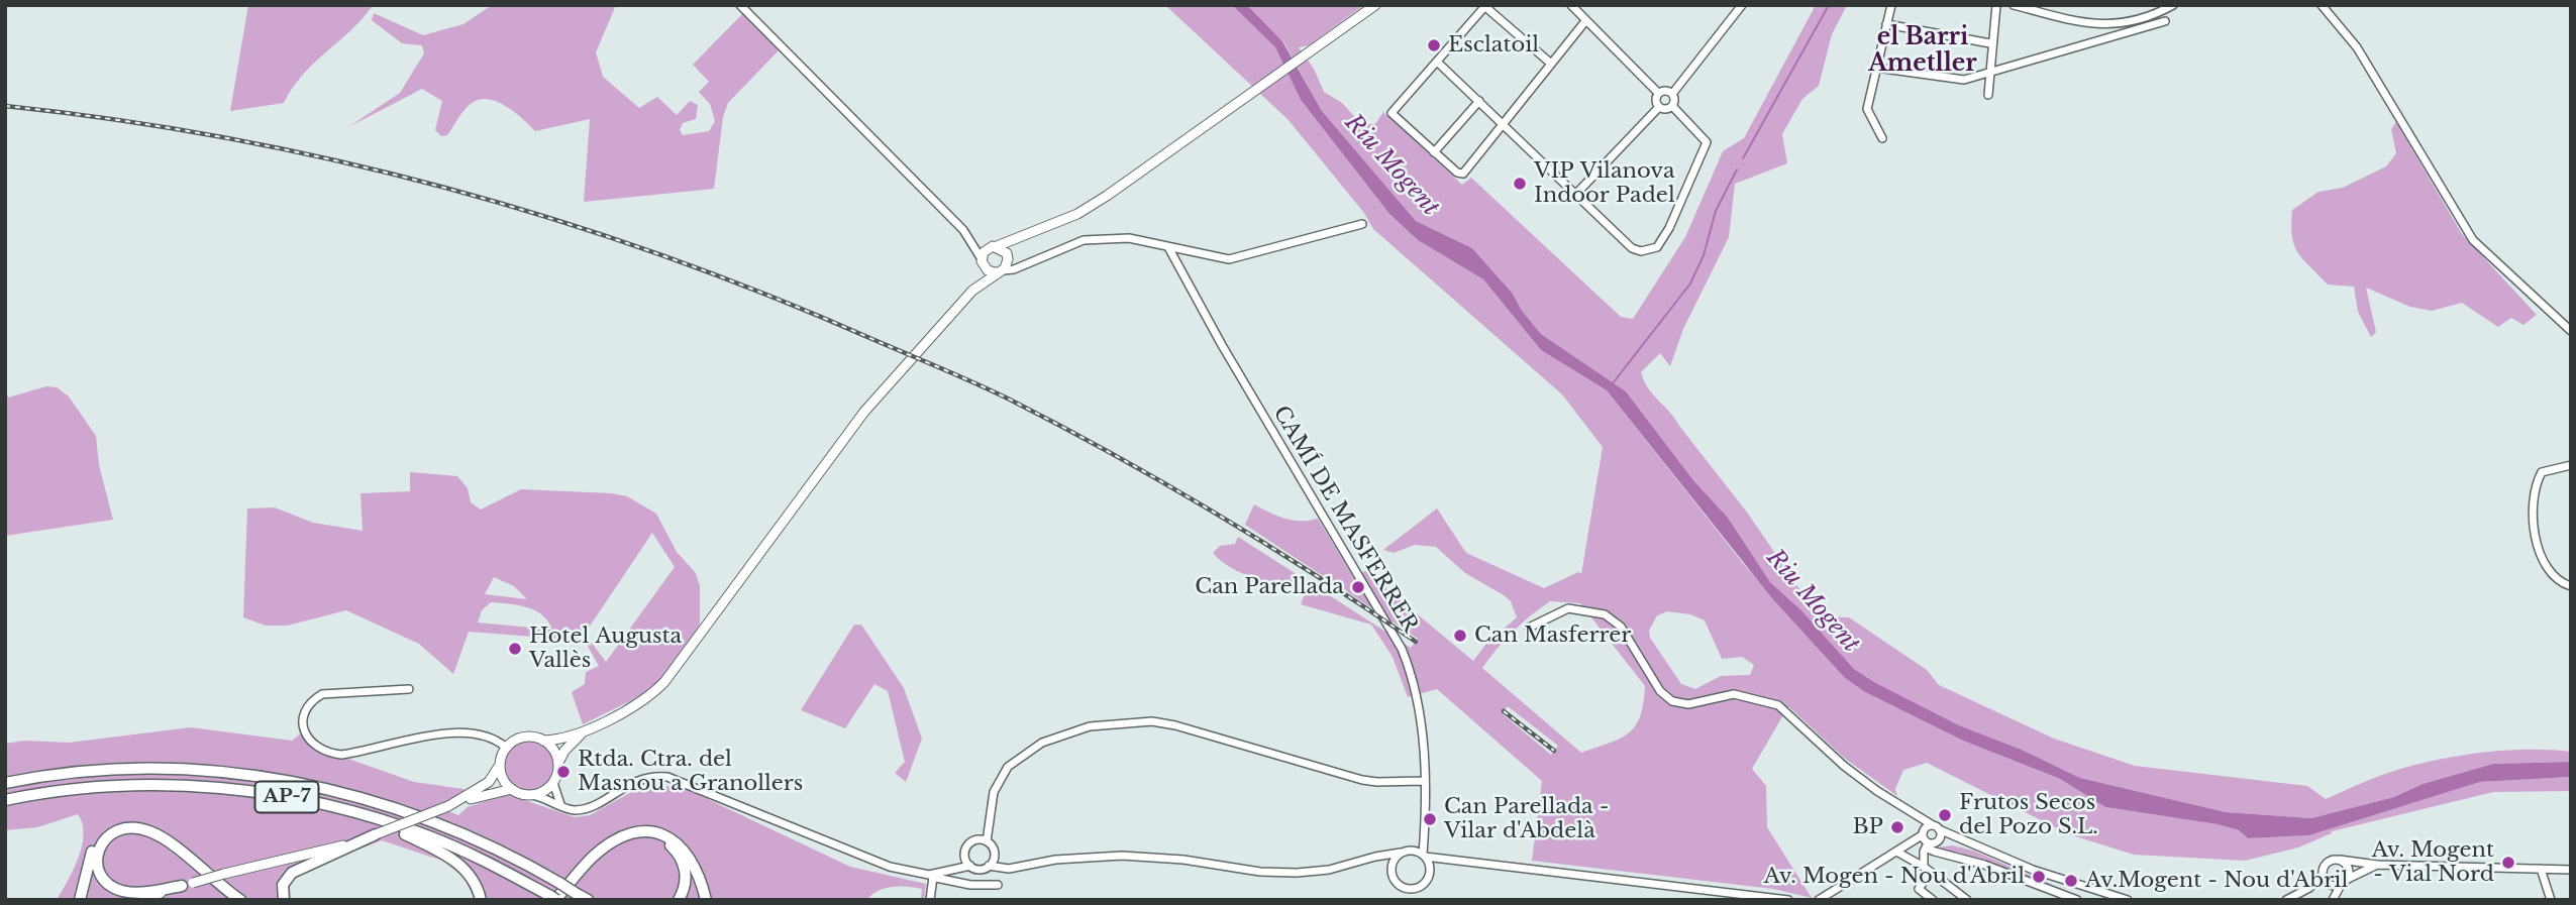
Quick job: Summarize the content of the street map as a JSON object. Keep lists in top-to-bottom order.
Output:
{
  "streets": {
    "highway": ["AP-7"],
    "street": ["CAMÍ DE MASFERRER"]
  },
  "districts": ["el Barri Ametller"],
  "water": ["Riu Mogent"],
  "places": [
    "Esclatoil",
    "VIP Vilanova Indoor Padel",
    "Can Parellada",
    "Can Masferrer",
    "Hotel Augusta Vallès",
    "Rtda. Ctra. del Masnou a Granollers",
    "Frutos Secos del Pozo S.L.",
    "Can Parellada - Vilar d'Abdelà",
    "BP",
    "Av. Mogent - Vial Nord",
    "Av. Mogen - Nou d'Abril",
    "Av.Mogent - Nou d'Abril"
  ]
}
